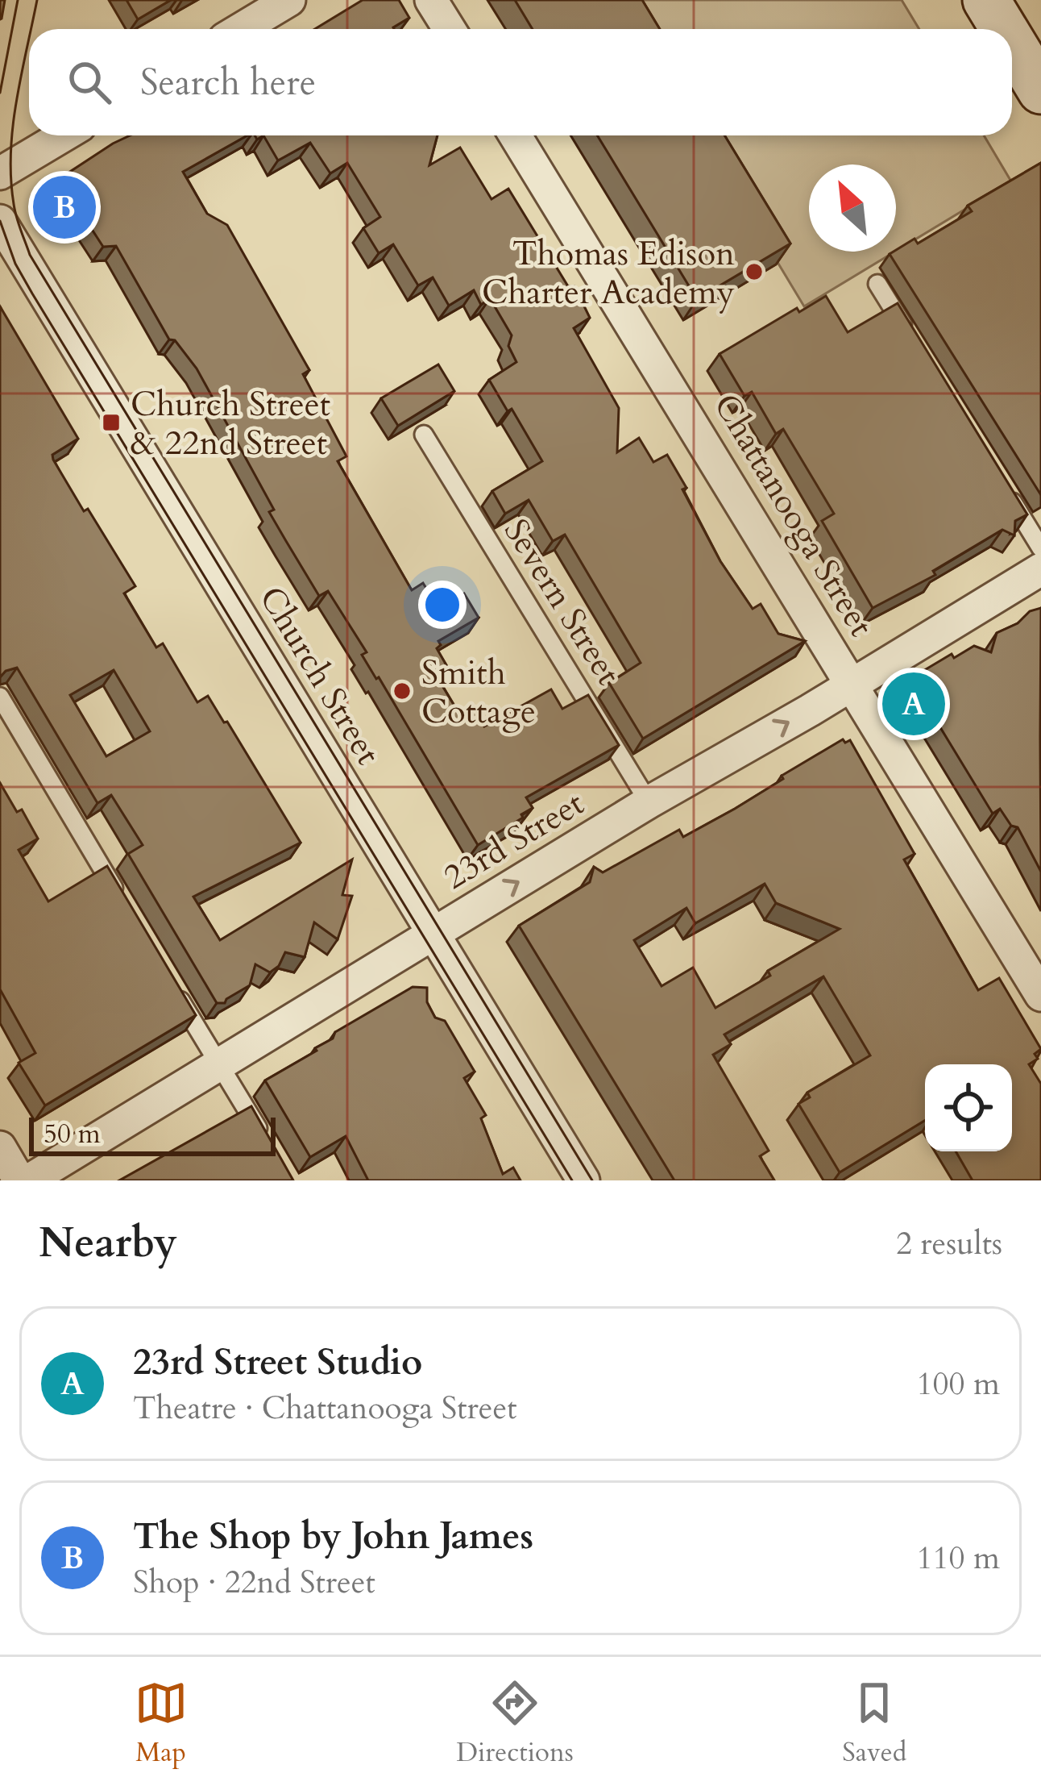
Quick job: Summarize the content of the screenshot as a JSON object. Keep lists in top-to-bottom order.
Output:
{
  "streets": {
    "street": ["Chattanooga Street", "Church Street", "23rd Street"],
    "lane": ["Severn Street"]
  },
  "crossings": [
    ["Chattanooga Street", "23rd Street"],
    ["Severn Street", "23rd Street"],
    ["Church Street", "23rd Street"]
  ],
  "one_way": ["23rd Street"],
  "places": {
    "other": ["Thomas Edison Charter Academy", "Smith Cottage"],
    "transit": ["Church Street & 22nd Street"]
  },
  "scale_bar": "50 m",
  "north": "top left",
  "page": {
    "search": "Search here",
    "pins": ["B", "A"],
    "scale": "50 m",
    "heading": ["Nearby", "2 results"],
    "list": [
      {
        "mark": "A",
        "name": "23rd Street Studio",
        "note": "Theatre · Chattanooga Street",
        "value": "100 m"
      },
      {
        "mark": "B",
        "name": "The Shop by John James",
        "note": "Shop · 22nd Street",
        "value": "110 m"
      }
    ],
    "nav": ["Map", "Directions", "Saved"]
  }
}
